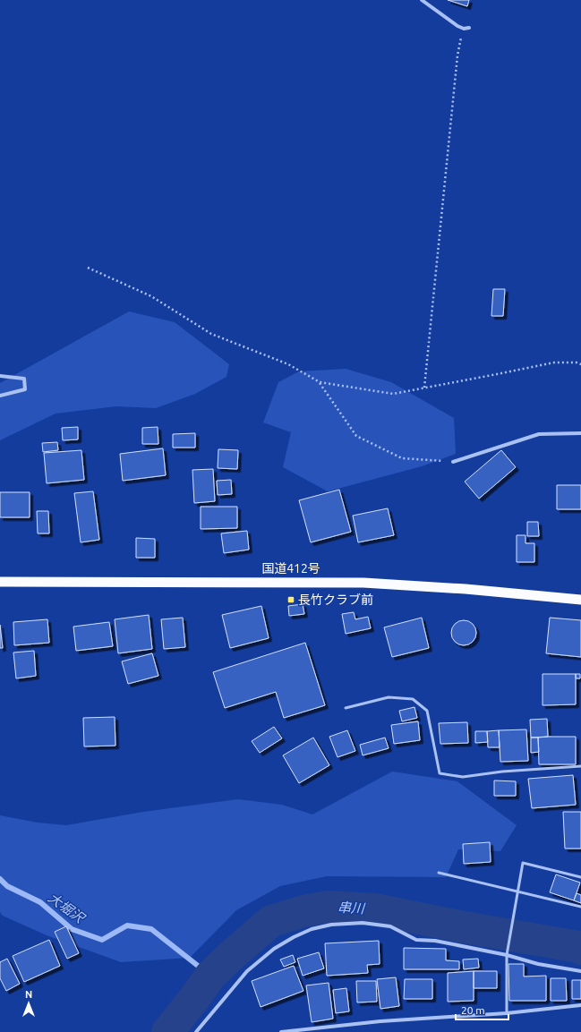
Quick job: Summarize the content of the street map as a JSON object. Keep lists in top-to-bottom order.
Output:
{
  "streets": {
    "highway": ["国道412号"]
  },
  "water": ["大堀沢", "串川"],
  "places": {
    "transit": ["長竹クラブ前"]
  },
  "scale_bar": "20 m",
  "north": "top"
}
